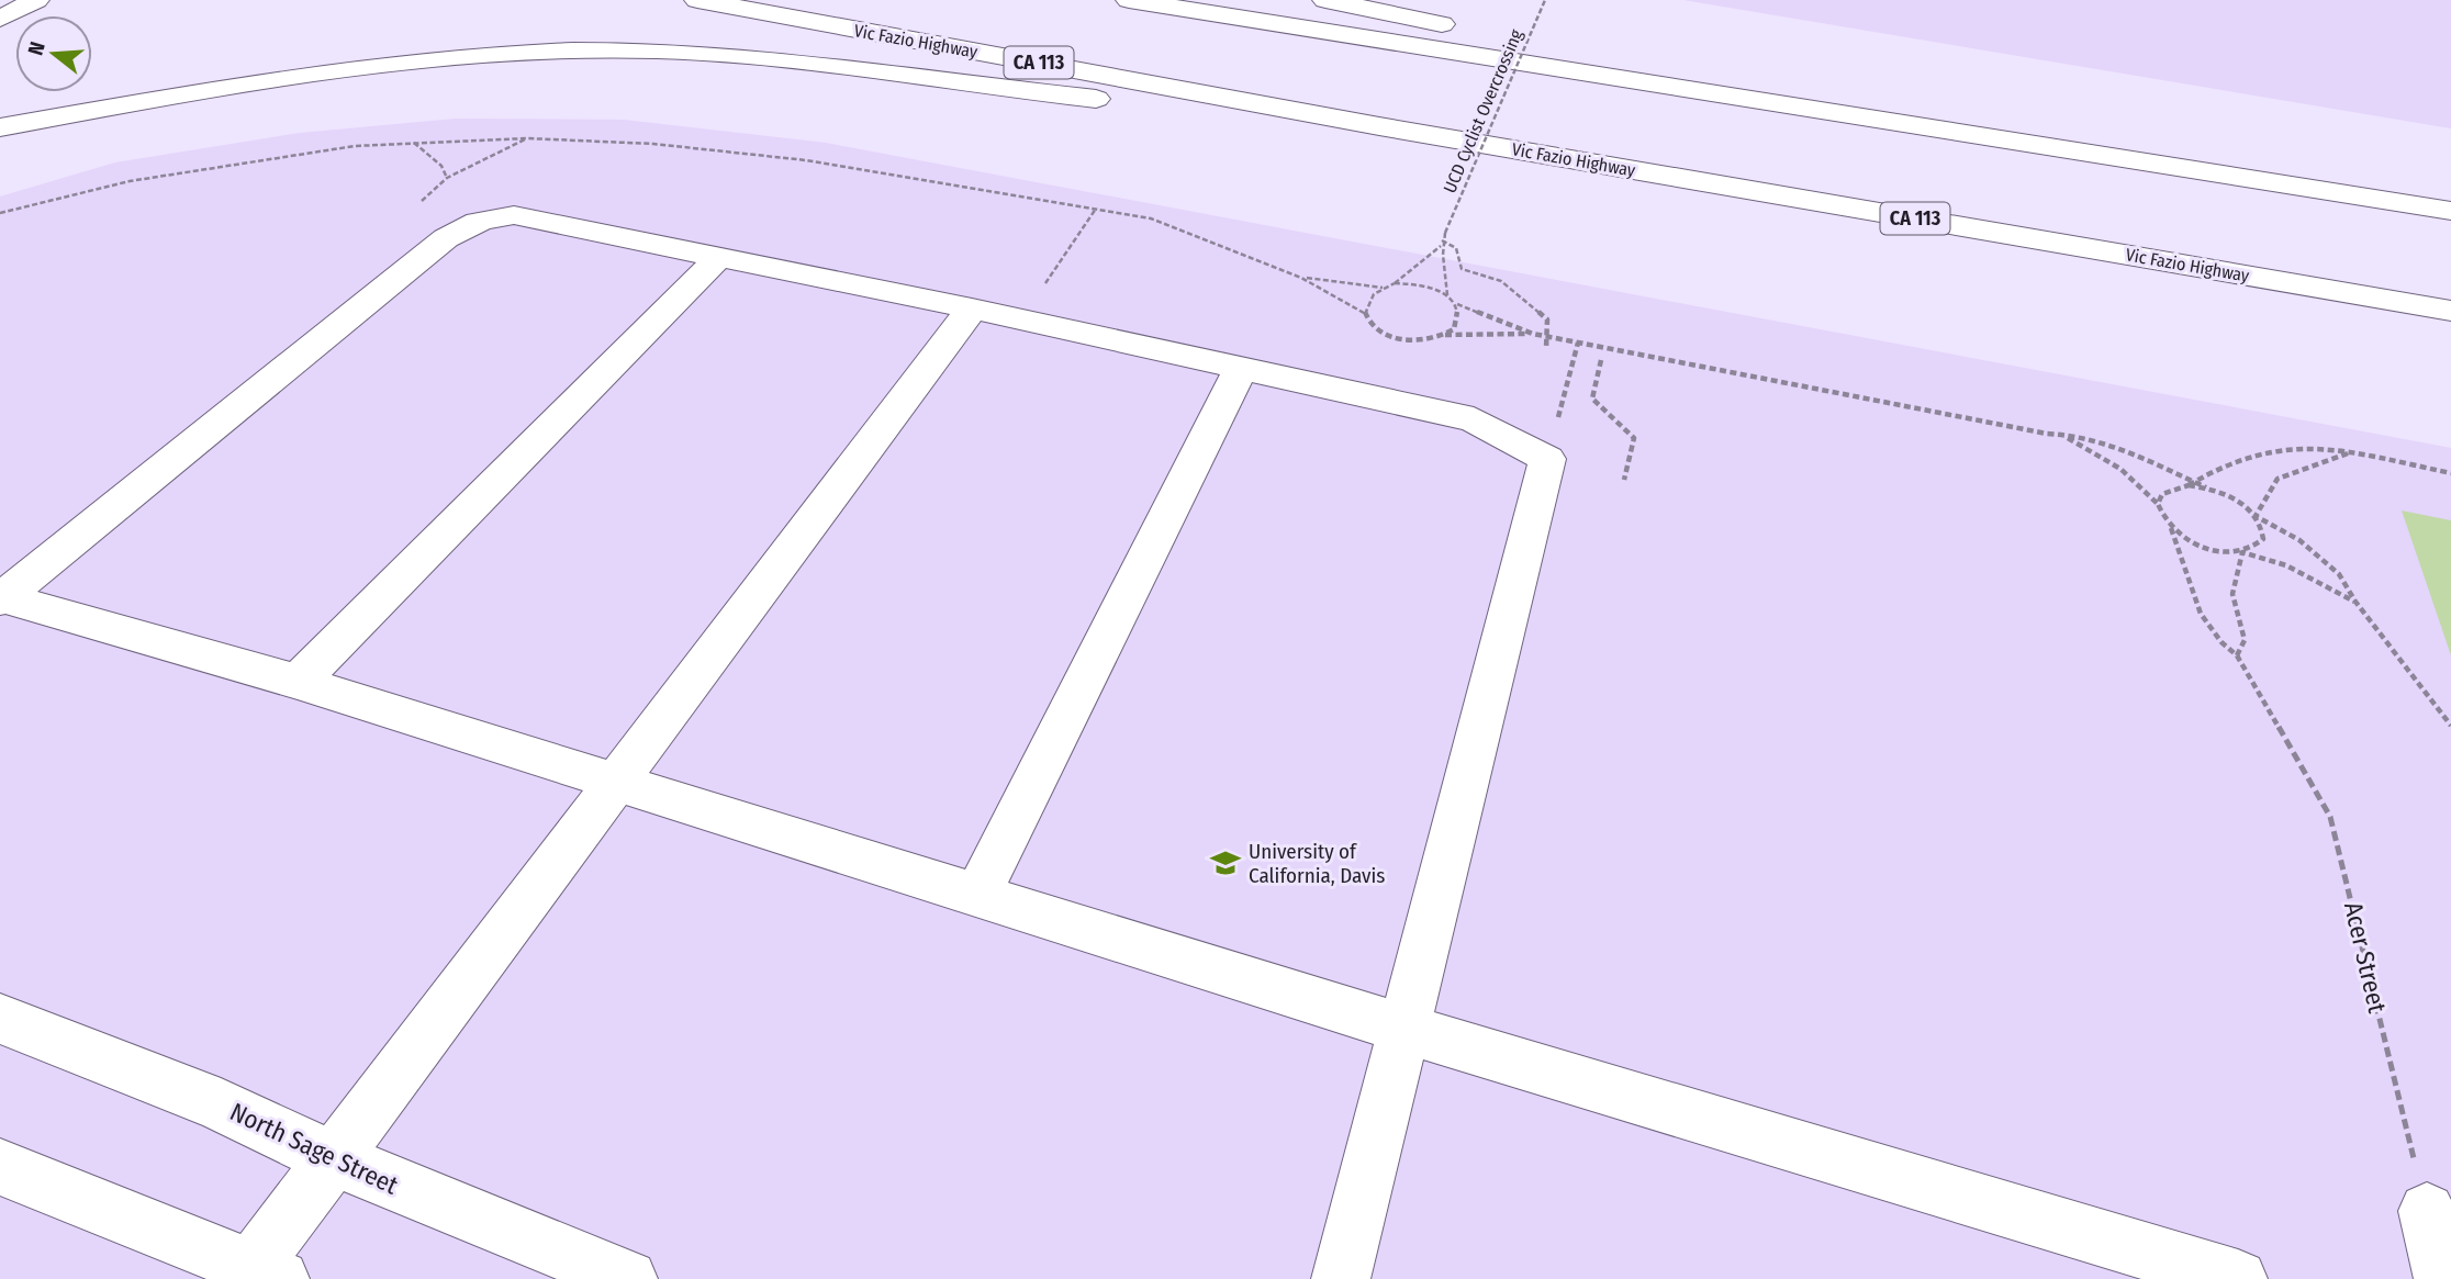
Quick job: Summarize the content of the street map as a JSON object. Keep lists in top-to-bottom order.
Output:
{
  "streets": {
    "main road": ["Vic Fazio Highway", "CA 113", "North Sage Street"],
    "path": ["UCD Cyclist Overcrossing", "Acer Street"]
  },
  "places": {
    "school or university": ["University of California, Davis"]
  },
  "north": "left"
}
